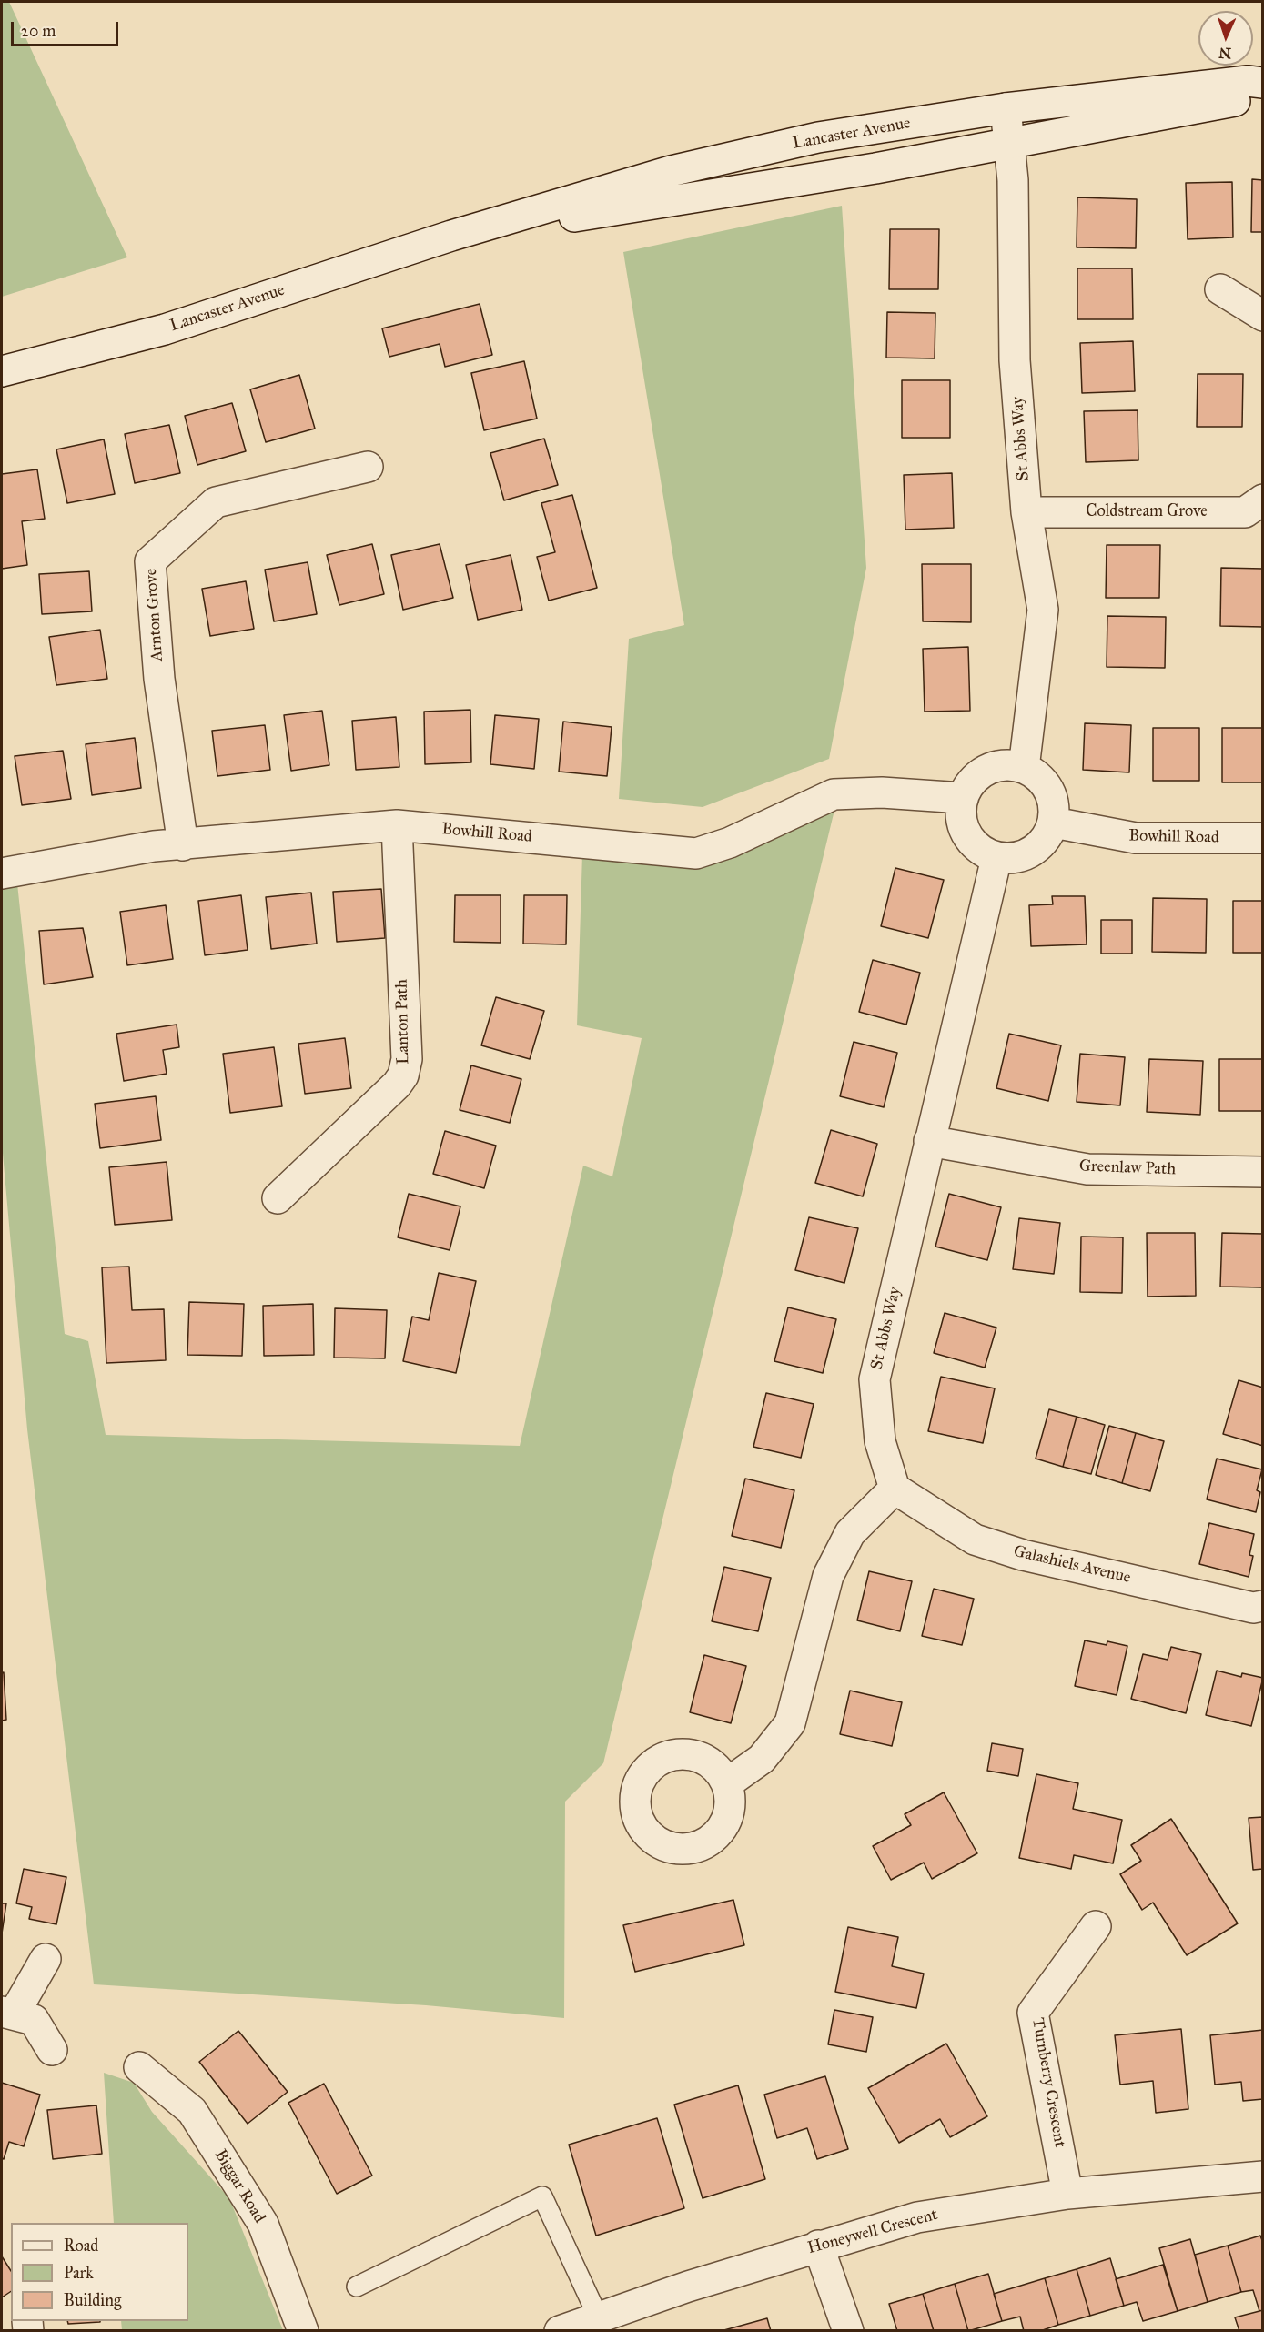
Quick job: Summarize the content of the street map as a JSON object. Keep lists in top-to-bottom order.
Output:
{
  "streets": {
    "street": [
      "Lancaster Avenue",
      "St Abbs Way",
      "Coldstream Grove",
      "Arnton Grove",
      "Bowhill Road",
      "Lanton Path",
      "Greenlaw Path",
      "Galashiels Avenue",
      "Turnberry Crescent",
      "Biggar Road",
      "Honeywell Crescent"
    ]
  },
  "crossings": [
    ["Lancaster Avenue", "St Abbs Way"],
    ["St Abbs Way", "Coldstream Grove"],
    ["St Abbs Way", "Bowhill Road"],
    ["St Abbs Way", "Greenlaw Path"],
    ["St Abbs Way", "Galashiels Avenue"],
    ["Arnton Grove", "Bowhill Road"],
    ["Bowhill Road", "Lanton Path"],
    ["Turnberry Crescent", "Honeywell Crescent"]
  ],
  "legend": ["Road", "Park", "Building"],
  "scale_bar": "20 m",
  "north": "bottom"
}
